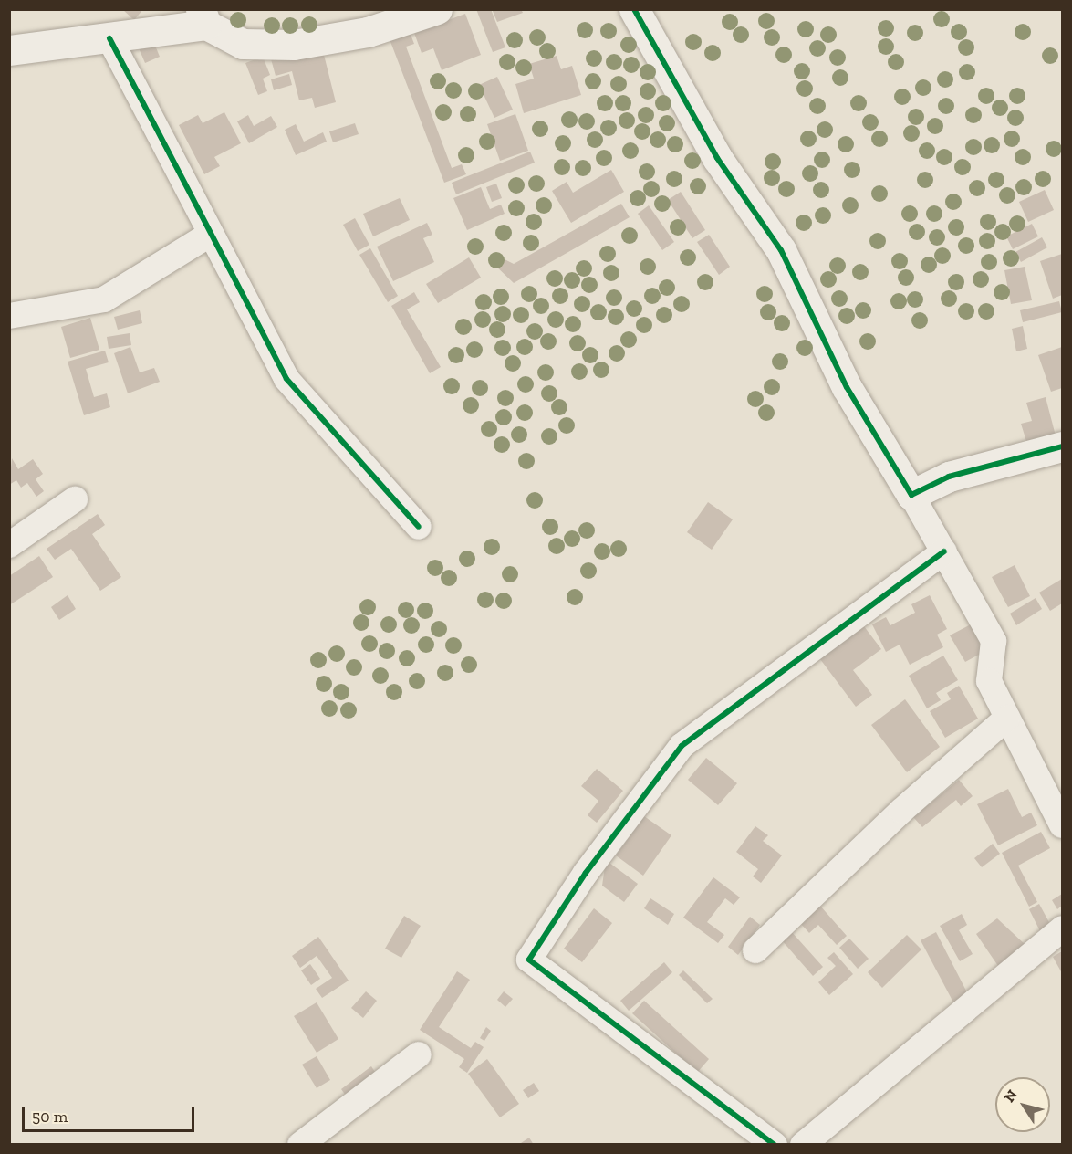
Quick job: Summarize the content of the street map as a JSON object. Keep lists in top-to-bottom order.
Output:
{
  "scale_bar": "50 m",
  "north": "top left"
}
